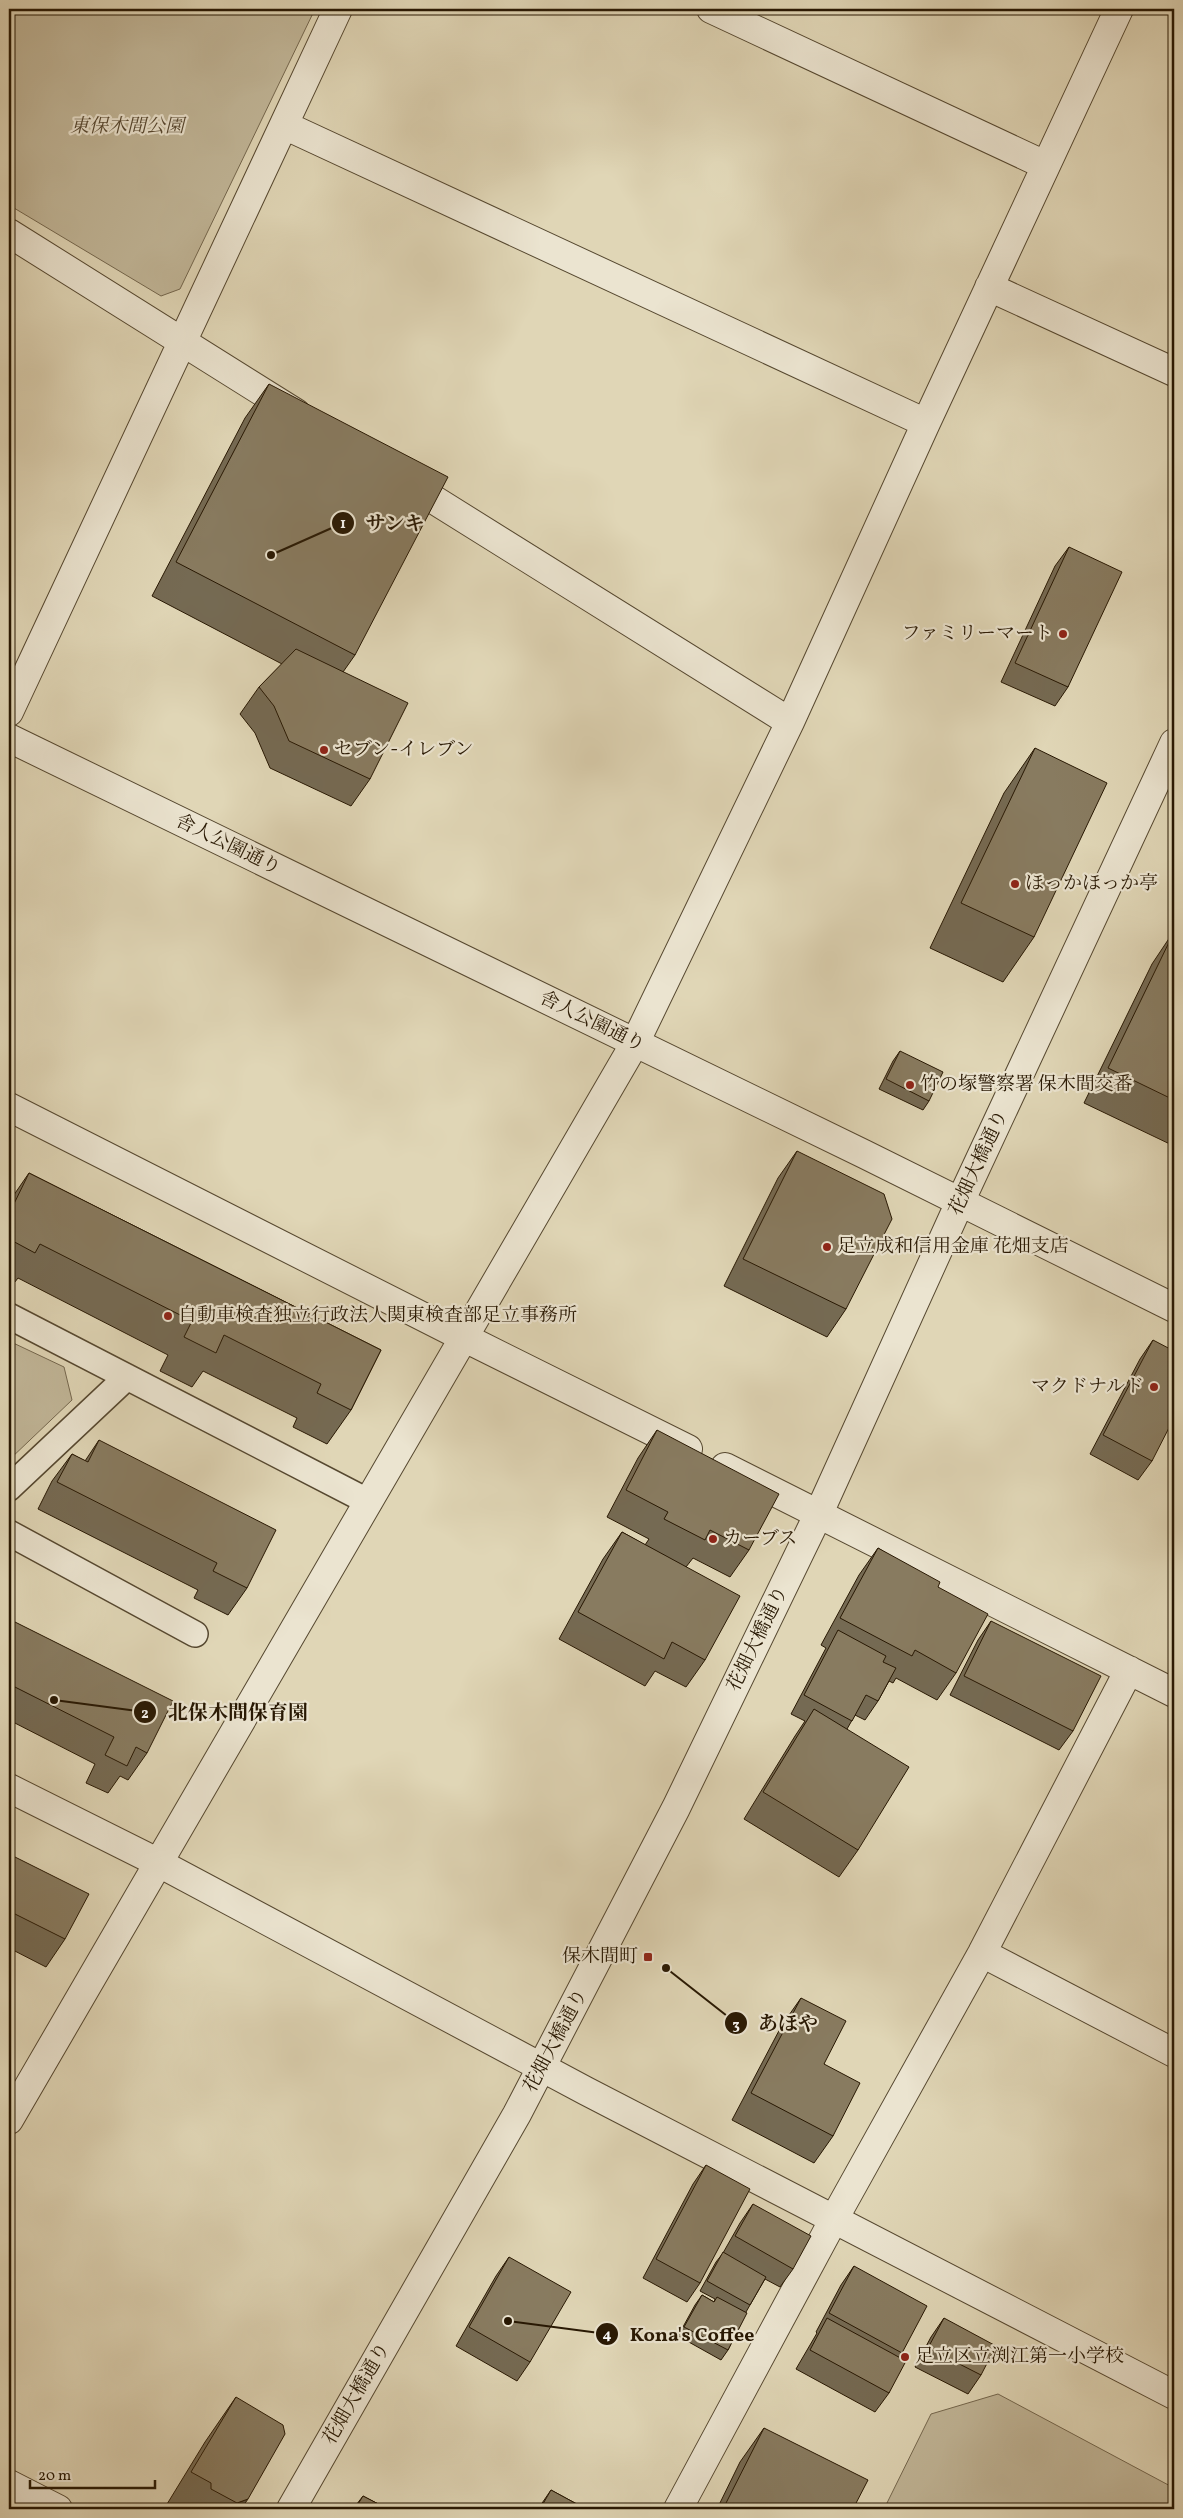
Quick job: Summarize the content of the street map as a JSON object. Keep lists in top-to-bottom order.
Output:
{
  "streets": {
    "street": ["舎人公園通り", "花畑大橋通り"]
  },
  "crossings": [
    ["舎人公園通り", "花畑大橋通り"]
  ],
  "parks": ["東保木間公園"],
  "places": {
    "other": [
      "サンキ",
      "ファミリーマート",
      "セブン-イレブン",
      "ほっかほっか亭",
      "竹の塚警察署 保木間交番",
      "足立成和信用金庫 花畑支店",
      "自動車検査独立行政法人関東検査部足立事務所",
      "マクドナルド",
      "カーブス",
      "北保木間保育園",
      "あほや",
      "Kona's Coffee",
      "足立区立渕江第一小学校"
    ],
    "transit": ["保木間町"]
  },
  "scale_bar": "20 m"
}
